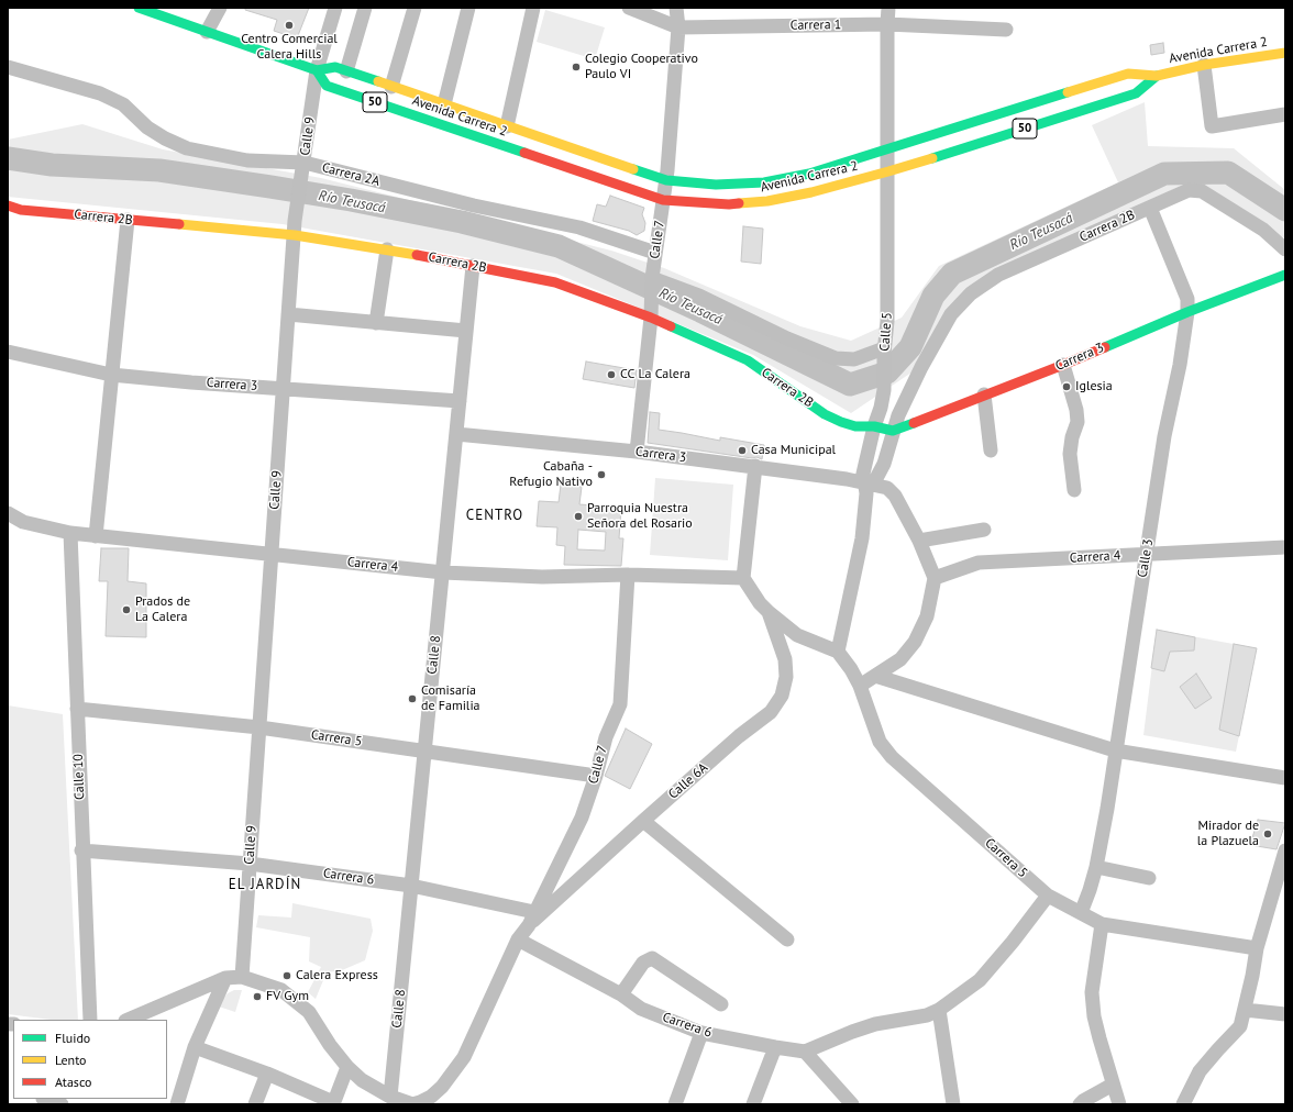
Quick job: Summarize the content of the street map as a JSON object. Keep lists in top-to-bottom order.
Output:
{
  "streets": {
    "main road": [
      "Avenida Carrera 2",
      "50",
      "Carrera 2B",
      "Carrera 3"
    ],
    "street": [
      "Carrera 1",
      "Calle 9",
      "Carrera 2A",
      "Calle 7",
      "Calle 5",
      "Carrera 4",
      "Calle 3",
      "Calle 8",
      "Carrera 5",
      "Calle 10",
      "Calle 6A",
      "Carrera 6"
    ]
  },
  "crossings": [
    ["Carrera 1", "Calle 7"],
    ["Carrera 1", "Calle 5"],
    ["Avenida Carrera 2", "Calle 9"],
    ["Avenida Carrera 2", "Calle 7"],
    ["Avenida Carrera 2", "Calle 5"],
    ["Calle 9", "Carrera 2A"],
    ["Calle 9", "Carrera 2B"],
    ["Calle 9", "Carrera 3"],
    ["Calle 9", "Carrera 4"],
    ["Calle 9", "Carrera 5"],
    ["Calle 9", "Carrera 6"],
    ["Carrera 2A", "Calle 7"],
    ["Carrera 2B", "Calle 7"],
    ["Carrera 2B", "Calle 5"],
    ["Carrera 2B", "Carrera 3"],
    ["Carrera 2B", "Calle 3"],
    ["Carrera 2B", "Calle 8"],
    ["Calle 7", "Carrera 3"],
    ["Calle 7", "Carrera 4"],
    ["Calle 7", "Carrera 5"],
    ["Calle 7", "Calle 6A"],
    ["Calle 7", "Carrera 6"],
    ["Calle 5", "Carrera 3"],
    ["Calle 5", "Carrera 5"],
    ["Carrera 3", "Carrera 4"],
    ["Carrera 3", "Calle 3"],
    ["Carrera 3", "Calle 8"],
    ["Carrera 4", "Calle 3"],
    ["Carrera 4", "Calle 8"],
    ["Carrera 4", "Calle 10"],
    ["Calle 3", "Carrera 5"],
    ["Calle 8", "Carrera 5"],
    ["Calle 8", "Carrera 6"],
    ["Carrera 5", "Calle 10"],
    ["Calle 10", "Carrera 6"],
    ["Calle 6A", "Carrera 6"]
  ],
  "districts": ["CENTRO", "EL JARDÍN"],
  "water": ["Río Teusacá"],
  "places": [
    "Centro Comercial Calera Hills",
    "Colegio Cooperativo Paulo VI",
    "CC La Calera",
    "Iglesia",
    "Casa Municipal",
    "Cabaña - Refugio Nativo",
    "Parroquia Nuestra Señora del Rosario",
    "Prados de La Calera",
    "Comisaría de Familia",
    "Mirador de la Plazuela",
    "Calera Express",
    "FV Gym"
  ],
  "legend": ["Fluido", "Lento", "Atasco"]
}
